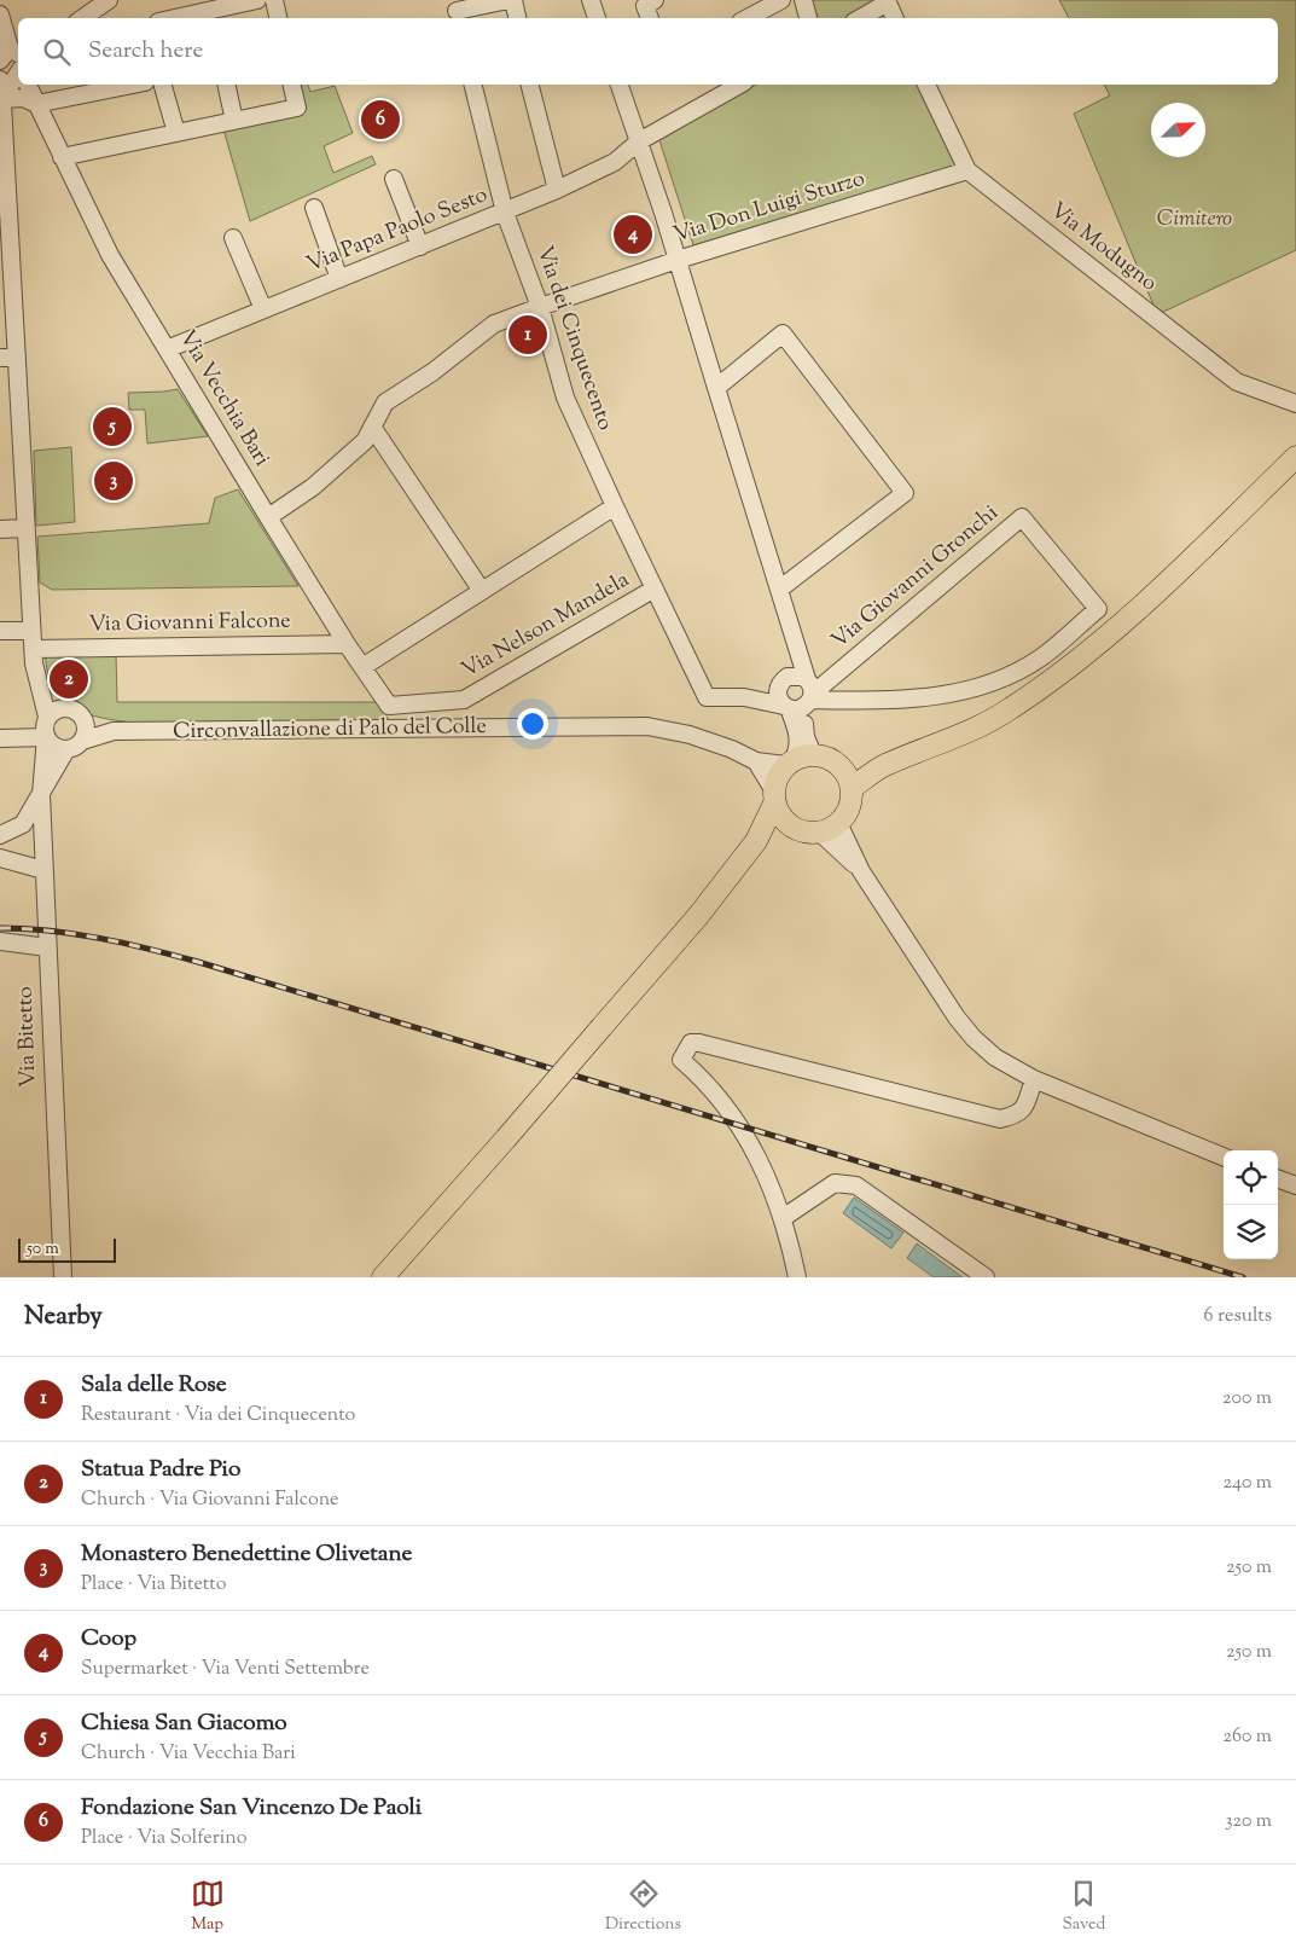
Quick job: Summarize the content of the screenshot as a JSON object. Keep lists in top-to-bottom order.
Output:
{
  "streets": {
    "street": [
      "Via Don Luigi Sturzo",
      "Via Papa Paolo Sesto",
      "Via Modugno",
      "Via dei Cinquecento",
      "Via Vecchia Bari",
      "Via Giovanni Gronchi",
      "Via Giovanni Falcone",
      "Via Nelson Mandela",
      "Circonvallazione di Palo del Colle",
      "Via Bitetto"
    ]
  },
  "crossings": [
    ["Via Don Luigi Sturzo", "Via Modugno"],
    ["Via Don Luigi Sturzo", "Via dei Cinquecento"],
    ["Via Don Luigi Sturzo", "Via Vecchia Bari"],
    ["Via Papa Paolo Sesto", "Via dei Cinquecento"],
    ["Via Papa Paolo Sesto", "Via Vecchia Bari"],
    ["Via dei Cinquecento", "Via Nelson Mandela"],
    ["Via Vecchia Bari", "Via Giovanni Falcone"],
    ["Via Vecchia Bari", "Via Nelson Mandela"]
  ],
  "parks": ["Cimitero"],
  "scale_bar": "50 m",
  "north": "top right",
  "page": {
    "search": "Search here",
    "pins": [
      "6",
      "4",
      "1",
      "5",
      "3",
      "2"
    ],
    "scale": "50 m",
    "heading": ["Nearby", "6 results"],
    "list": [
      {
        "mark": "1",
        "name": "Sala delle Rose",
        "note": "Restaurant · Via dei Cinquecento",
        "value": "200 m"
      },
      {
        "mark": "2",
        "name": "Statua Padre Pio",
        "note": "Church · Via Giovanni Falcone",
        "value": "240 m"
      },
      {
        "mark": "3",
        "name": "Monastero Benedettine Olivetane",
        "note": "Place · Via Bitetto",
        "value": "250 m"
      },
      {
        "mark": "4",
        "name": "Coop",
        "note": "Supermarket · Via Venti Settembre",
        "value": "250 m"
      },
      {
        "mark": "5",
        "name": "Chiesa San Giacomo",
        "note": "Church · Via Vecchia Bari",
        "value": "260 m"
      },
      {
        "mark": "6",
        "name": "Fondazione San Vincenzo De Paoli",
        "note": "Place · Via Solferino",
        "value": "320 m"
      }
    ],
    "nav": ["Map", "Directions", "Saved"]
  }
}
